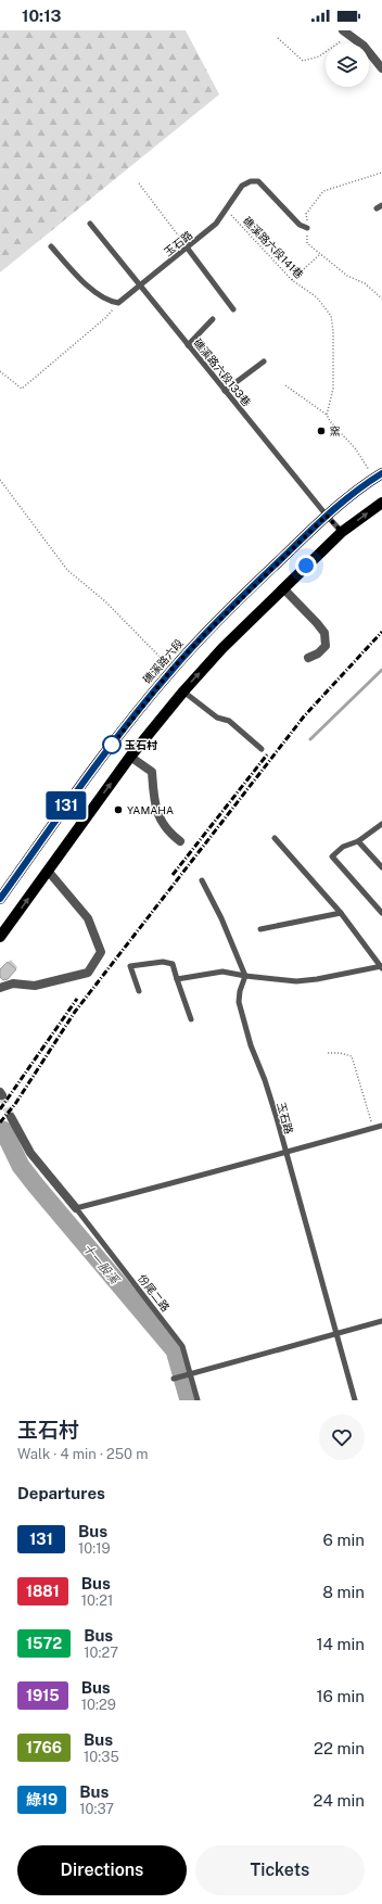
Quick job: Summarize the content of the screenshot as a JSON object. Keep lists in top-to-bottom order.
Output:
{
  "streets": {
    "main road": ["礁溪路六段"],
    "lane": ["玉石路", "礁溪路六段133巷", "份尾二路"],
    "path": ["礁溪路六段141巷"]
  },
  "crossings": [
    ["玉石路", "礁溪路六段141巷"],
    ["玉石路", "礁溪路六段133巷"],
    ["礁溪路六段133巷", "礁溪路六段"]
  ],
  "water": ["十一股溪"],
  "places": ["窯", "玉石村", "YAMAHA"],
  "lines": ["bus line 131"],
  "page": {
    "status": "10:13",
    "on_map": "131",
    "heading": [
      ["玉石村", "Walk · 4 min · 250 m"],
      "Departures"
    ],
    "list": [
      {
        "mark": "131",
        "name": "Bus",
        "note": "10:19",
        "value": "6 min"
      },
      {
        "mark": "1881",
        "name": "Bus",
        "note": "10:21",
        "value": "8 min"
      },
      {
        "mark": "1572",
        "name": "Bus",
        "note": "10:27",
        "value": "14 min"
      },
      {
        "mark": "1915",
        "name": "Bus",
        "note": "10:29",
        "value": "16 min"
      },
      {
        "mark": "1766",
        "name": "Bus",
        "note": "10:35",
        "value": "22 min"
      },
      {
        "mark": "綠19",
        "name": "Bus",
        "note": "10:37",
        "value": "24 min"
      }
    ],
    "buttons": ["Directions", "Tickets"]
  }
}
